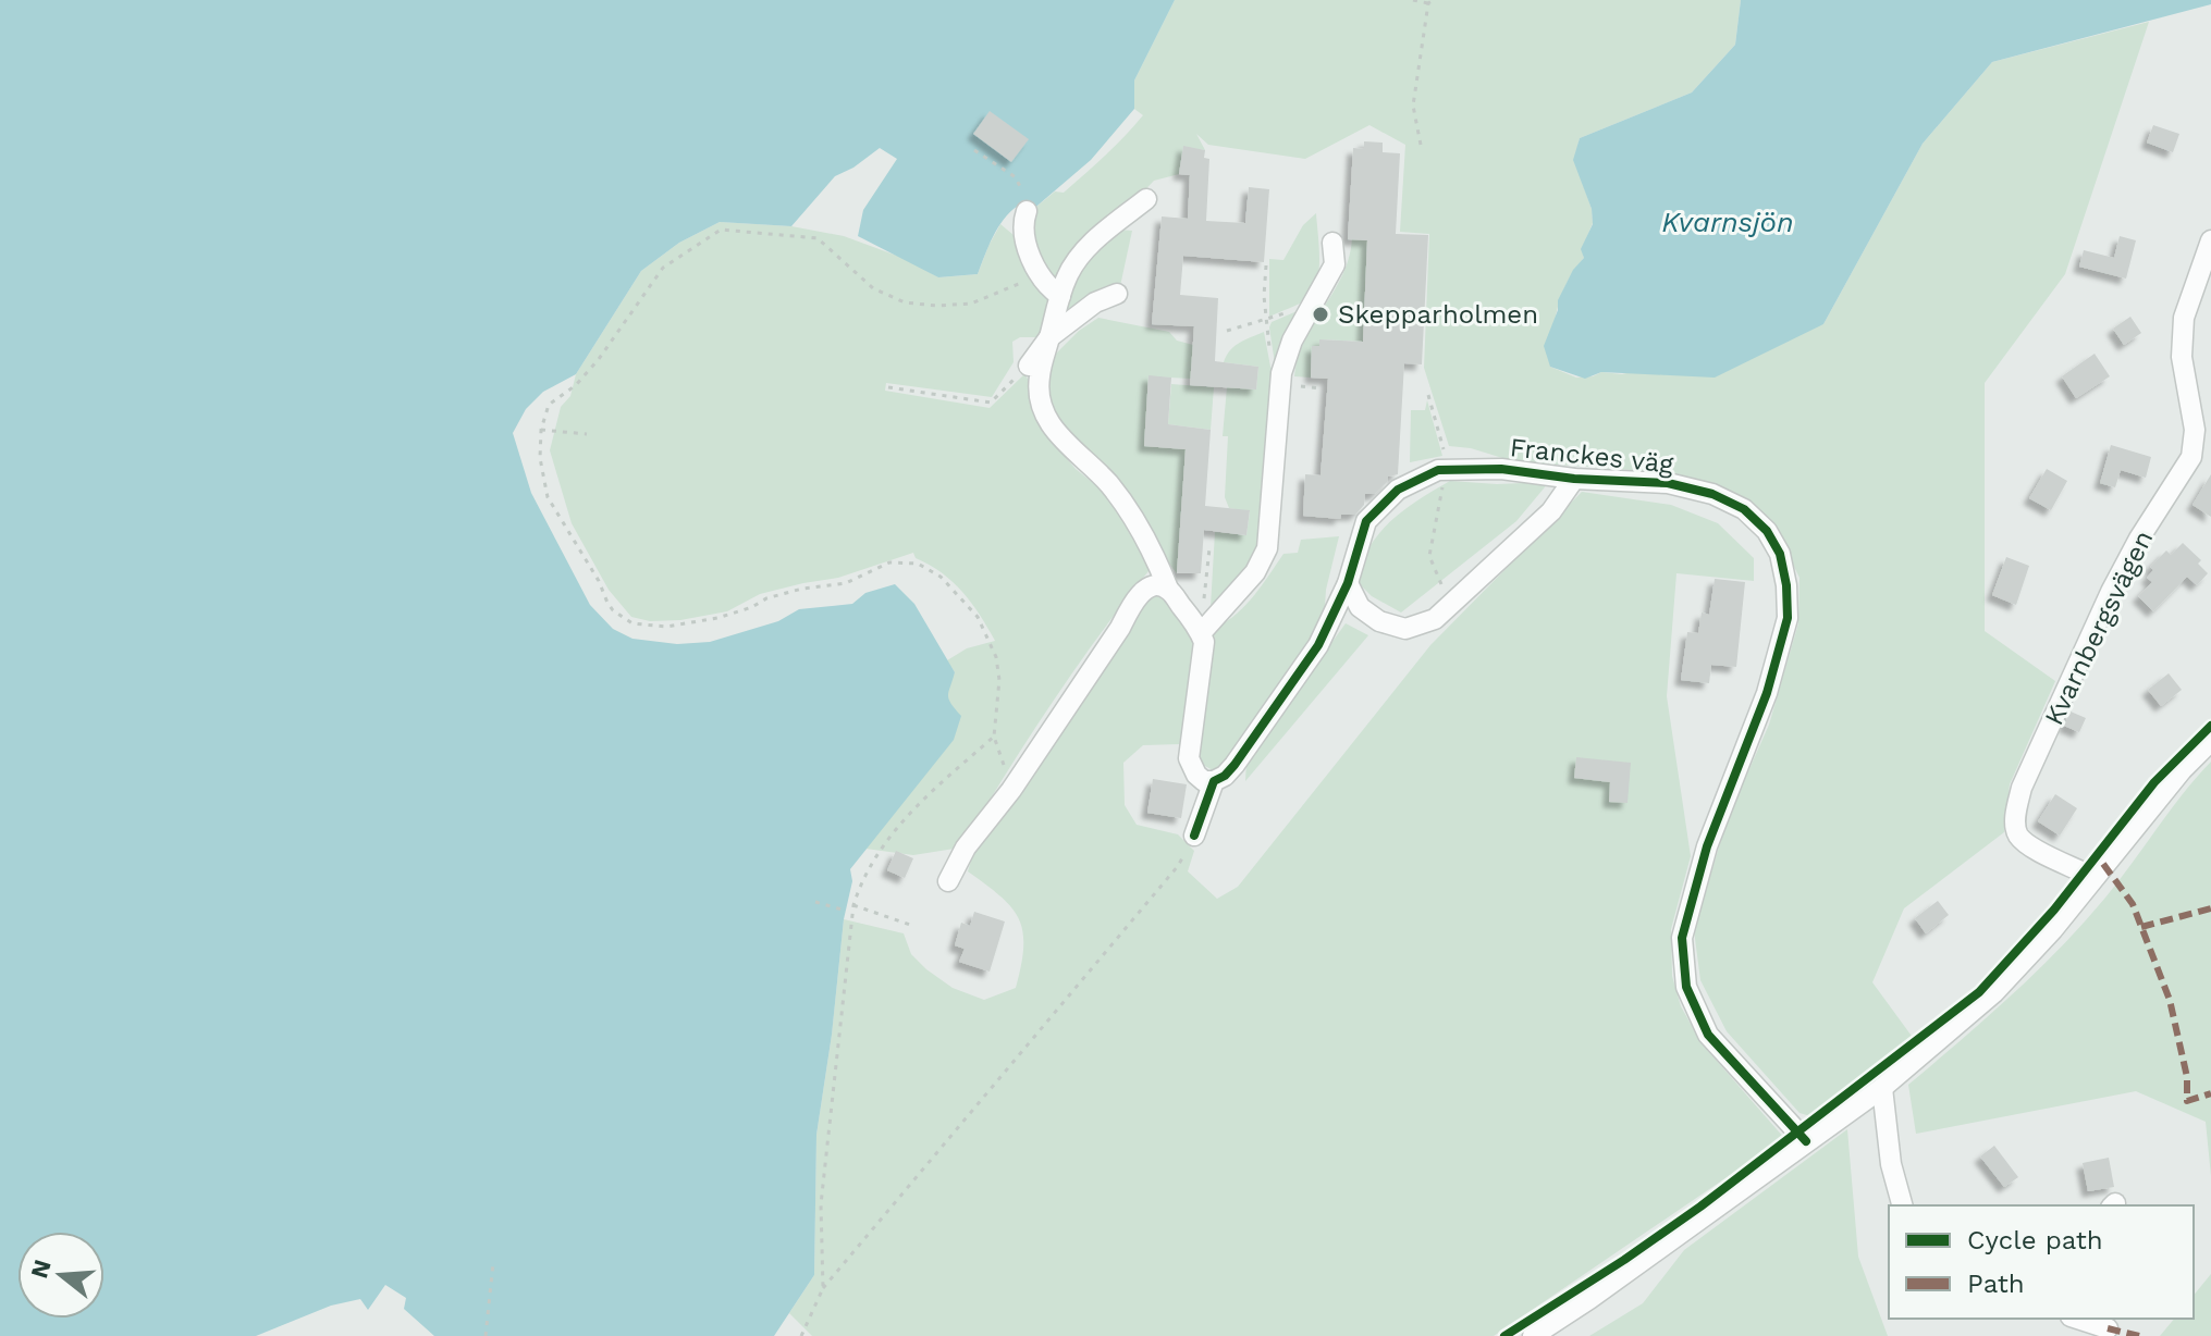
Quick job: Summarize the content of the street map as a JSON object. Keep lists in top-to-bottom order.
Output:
{
  "streets": {
    "street": ["Franckes väg", "Kvarnbergsvägen"]
  },
  "water": ["Kvarnsjön"],
  "places": ["Skepparholmen"],
  "legend": ["Cycle path", "Path"],
  "north": "left"
}
